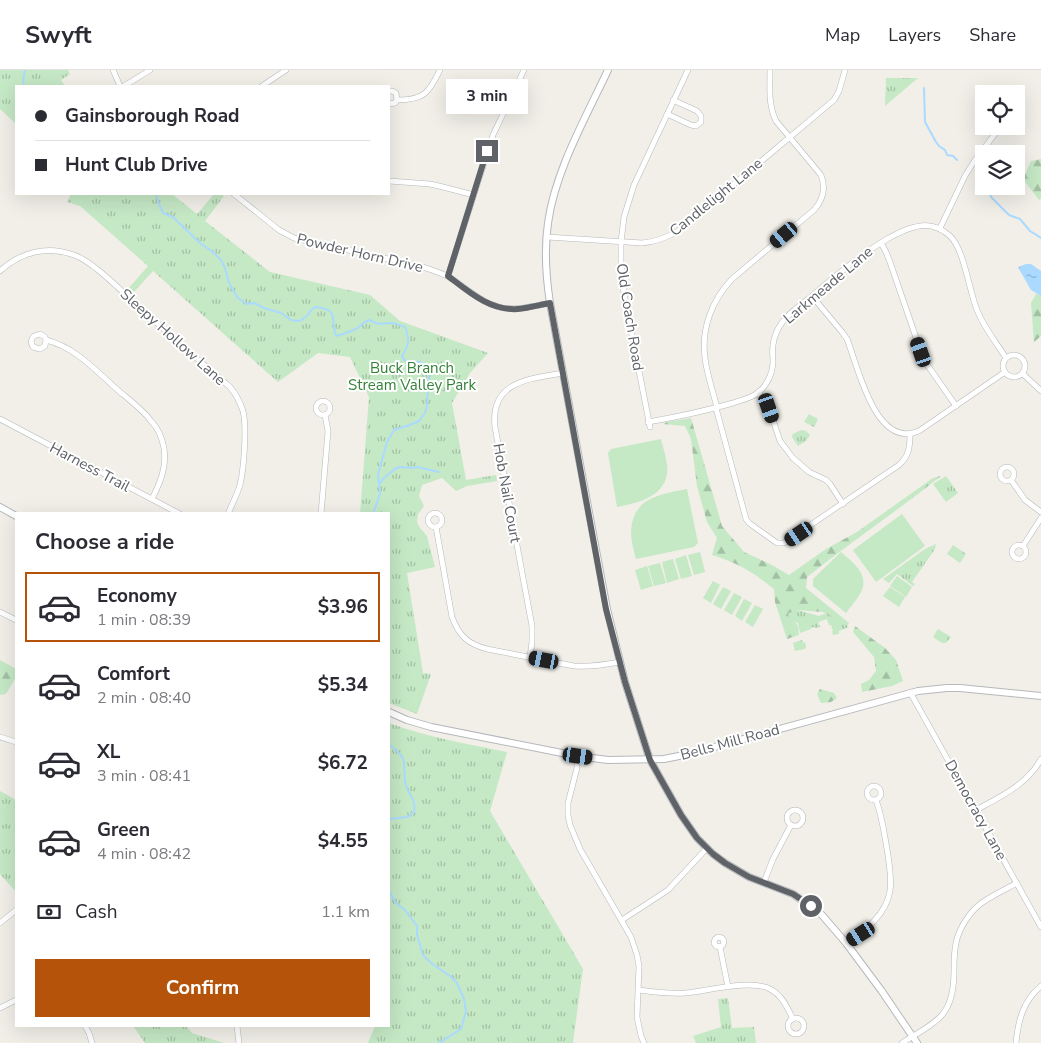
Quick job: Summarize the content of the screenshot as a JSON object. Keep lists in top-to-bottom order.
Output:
{
  "streets": {
    "street": [
      "Candlelight Lane",
      "Powder Horn Drive",
      "Larkmeade Lane",
      "Old Coach Road",
      "Sleepy Hollow Lane",
      "Harness Trail",
      "Hob Nail Court",
      "Bells Mill Road",
      "Democracy Lane"
    ]
  },
  "crossings": [
    ["Candlelight Lane", "Old Coach Road"],
    ["Bells Mill Road", "Democracy Lane"]
  ],
  "parks": ["Buck Branch Stream Valley Park"],
  "page": {
    "header": "Swyft",
    "nav": ["Map", "Layers", "Share"],
    "bubble": "3 min",
    "banner": ["Gainsborough Road", "Hunt Club Drive"],
    "heading": "Choose a ride",
    "list": [
      {
        "name": "Economy",
        "note": "1 min · 08:39",
        "value": "$3.96"
      },
      {
        "name": "Comfort",
        "note": "2 min · 08:40",
        "value": "$5.34"
      },
      {
        "name": "XL",
        "note": "3 min · 08:41",
        "value": "$6.72"
      },
      {
        "name": "Green",
        "note": "4 min · 08:42",
        "value": "$4.55"
      }
    ],
    "pay": ["Cash", "1.1 km"],
    "buttons": "Confirm"
  }
}
